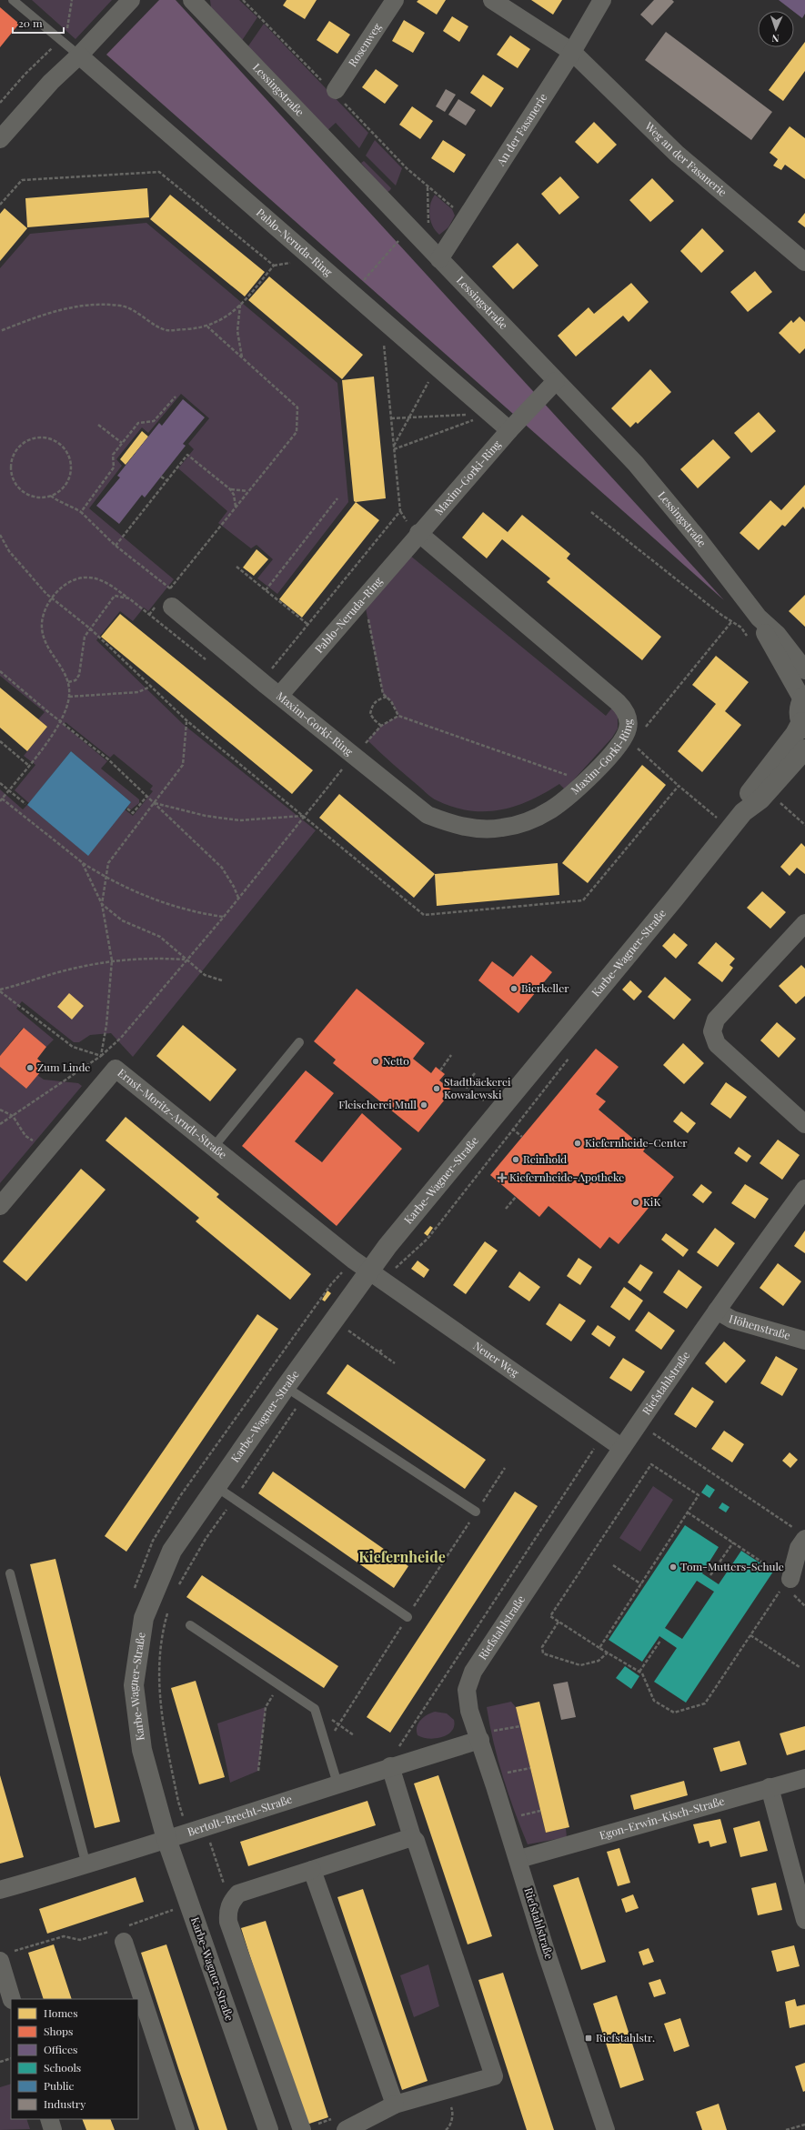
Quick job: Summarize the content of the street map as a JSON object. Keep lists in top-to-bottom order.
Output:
{
  "streets": {
    "street": [
      "Rosenweg",
      "Lessingstraße",
      "An der Fasanerie",
      "Weg an der Fasanerie",
      "Pablo-Neruda-Ring",
      "Maxim-Gorki-Ring",
      "Karbe-Wagner-Straße",
      "Ernst-Moritz-Arndt-Straße",
      "Höhenstraße",
      "Neuer Weg",
      "Riefstahlstraße",
      "Bertolt-Brecht-Straße",
      "Egon-Erwin-Kisch-Straße"
    ]
  },
  "crossings": [
    ["Lessingstraße", "An der Fasanerie"],
    ["Lessingstraße", "Maxim-Gorki-Ring"],
    ["An der Fasanerie", "Weg an der Fasanerie"],
    ["Pablo-Neruda-Ring", "Maxim-Gorki-Ring"],
    ["Karbe-Wagner-Straße", "Ernst-Moritz-Arndt-Straße"],
    ["Karbe-Wagner-Straße", "Neuer Weg"],
    ["Karbe-Wagner-Straße", "Bertolt-Brecht-Straße"],
    ["Ernst-Moritz-Arndt-Straße", "Neuer Weg"],
    ["Höhenstraße", "Riefstahlstraße"],
    ["Neuer Weg", "Riefstahlstraße"],
    ["Riefstahlstraße", "Bertolt-Brecht-Straße"],
    ["Riefstahlstraße", "Egon-Erwin-Kisch-Straße"]
  ],
  "districts": ["Kiefernheide"],
  "places": {
    "other": [
      "Bierkeller",
      "Netto",
      "Zum Linde",
      "Stadtbäckerei Kowalewski",
      "Fleischerei Mull",
      "Kiefernheide-Center",
      "Reinhold",
      "KiK",
      "Tom-Mutters-Schule"
    ],
    "health": ["Kiefernheide-Apotheke"],
    "transit": ["Riefstahlstr."]
  },
  "legend": [
    "Homes",
    "Shops",
    "Offices",
    "Schools",
    "Public",
    "Industry"
  ],
  "scale_bar": "20 m",
  "north": "bottom"
}
